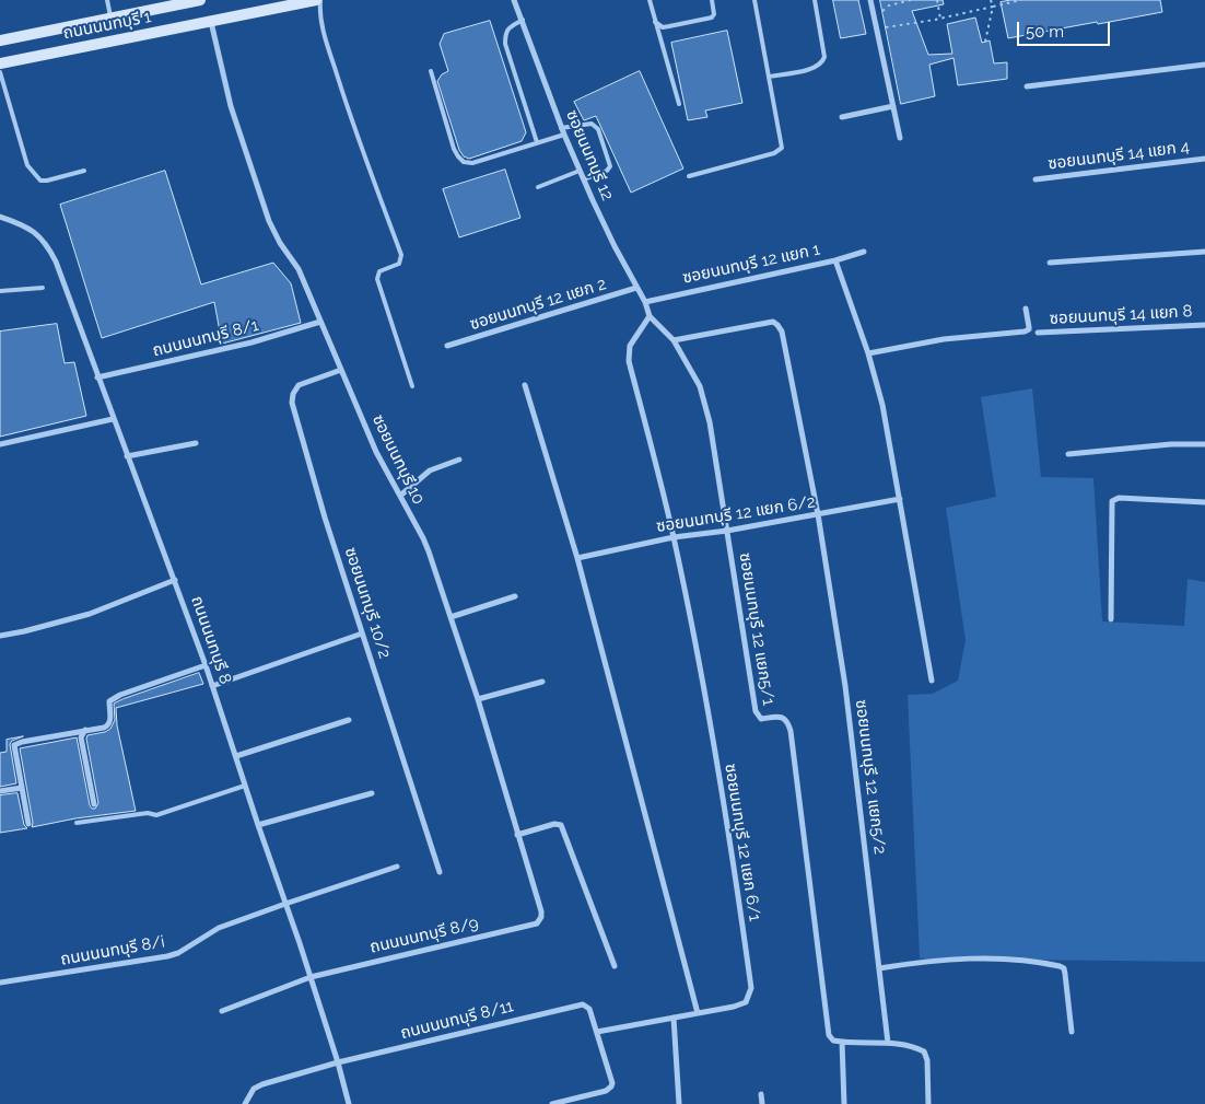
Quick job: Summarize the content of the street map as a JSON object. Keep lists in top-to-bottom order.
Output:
{
  "streets": {
    "main road": ["ถนนนนทบุรี 1"],
    "street": [
      "ซอยนนทบุรี 12",
      "ซอยนนทบุรี 14 แยก 4",
      "ซอยนนทบุรี 12 แยก 1",
      "ซอยนนทบุรี 12 แยก 2",
      "ซอยนนทบุรี 14 แยก 8",
      "ถนนนนทบุรี 8/1",
      "ซอยนนทบุรี 10",
      "ซอยนนทบุรี 12 แยก 6/2",
      "ซอยนนทบุรี 10/2",
      "ซอยนนทบุรี 12 แยก5/1",
      "ถนนนนทบุรี 8",
      "ซอยนนทบุรี 12 แยก5/2",
      "ซอยนนทบุรี 12 แยก 6/1",
      "ถนนนนทบุรี 8/9",
      "ถนนนนทบุรี 8/i",
      "ถนนนนทบุรี 8/11"
    ]
  },
  "crossings": [
    ["ถนนนนทบุรี 1", "ซอยนนทบุรี 10"],
    ["ซอยนนทบุรี 12", "ซอยนนทบุรี 12 แยก 1"],
    ["ซอยนนทบุรี 12", "ซอยนนทบุรี 12 แยก 2"],
    ["ซอยนนทบุรี 12", "ซอยนนทบุรี 12 แยก5/1"],
    ["ถนนนนทบุรี 8/1", "ซอยนนทบุรี 10"],
    ["ถนนนนทบุรี 8/1", "ถนนนนทบุรี 8"],
    ["ซอยนนทบุรี 10", "ซอยนนทบุรี 10/2"],
    ["ซอยนนทบุรี 10", "ถนนนนทบุรี 8/9"],
    ["ซอยนนทบุรี 12 แยก 6/2", "ซอยนนทบุรี 12 แยก5/1"],
    ["ซอยนนทบุรี 12 แยก 6/2", "ซอยนนทบุรี 12 แยก5/2"],
    ["ซอยนนทบุรี 12 แยก 6/2", "ซอยนนทบุรี 12 แยก 6/1"],
    ["ซอยนนทบุรี 12 แยก5/1", "ซอยนนทบุรี 12 แยก5/2"],
    ["ถนนนนทบุรี 8", "ถนนนนทบุรี 8/9"],
    ["ถนนนนทบุรี 8", "ถนนนนทบุรี 8/i"],
    ["ถนนนนทบุรี 8", "ถนนนนทบุรี 8/11"],
    ["ซอยนนทบุรี 12 แยก 6/1", "ถนนนนทบุรี 8/11"]
  ],
  "scale_bar": "50 m"
}
